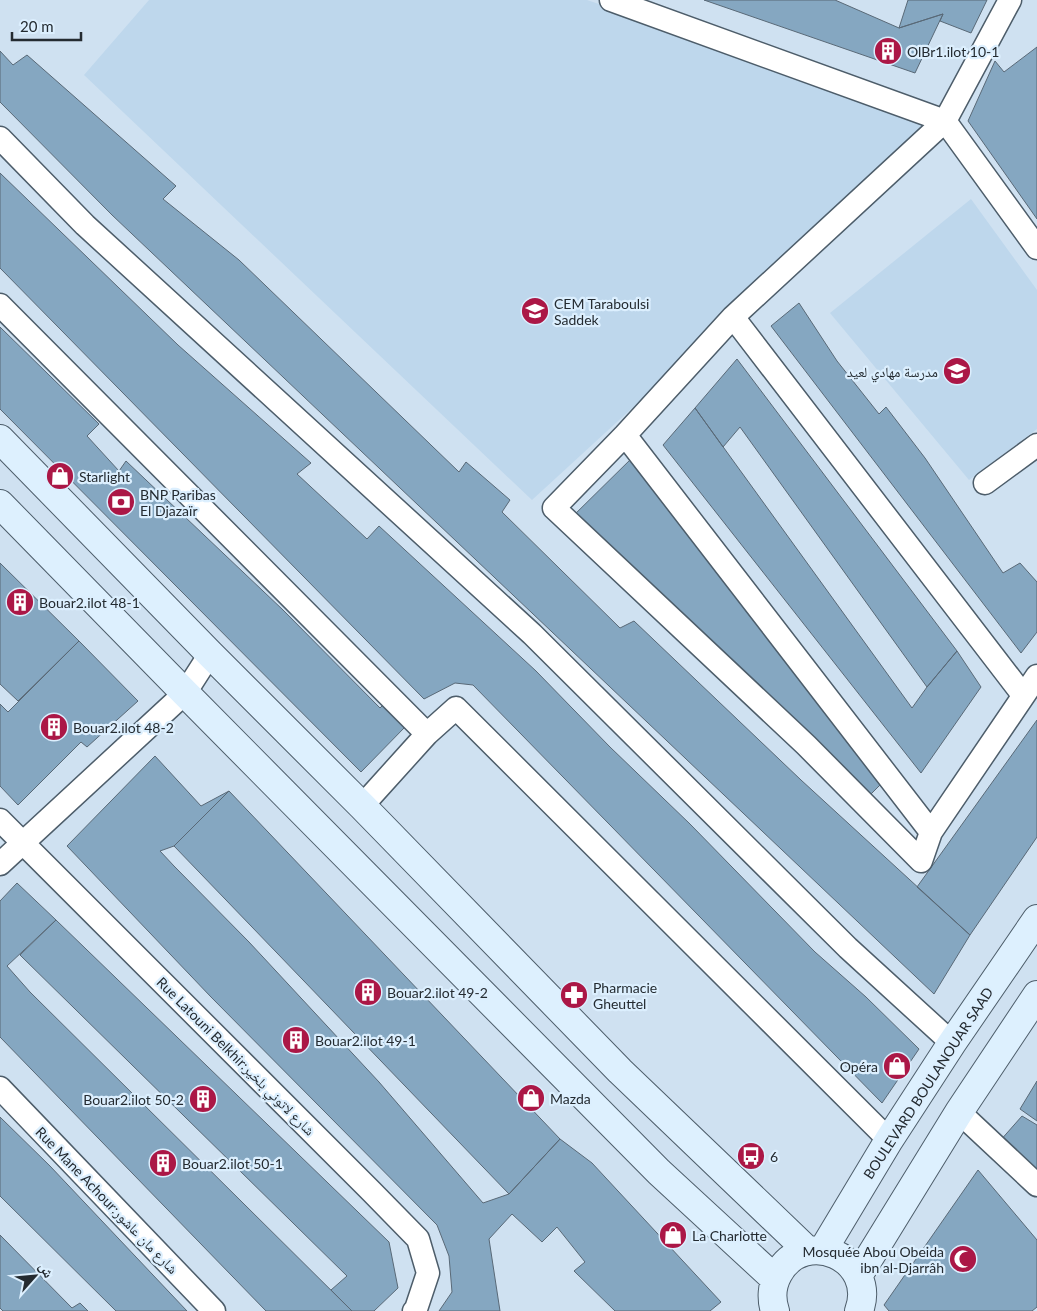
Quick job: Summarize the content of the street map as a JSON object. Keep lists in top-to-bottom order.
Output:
{
  "streets": {
    "main road": ["BOULEVARD BOULANOUAR SAAD"],
    "street": ["Rue Latouni Belkhir;شارع لاتوني بلخير", "Rue Mane Achour;شارع مان عاشور"]
  },
  "places": {
    "building": [
      "OlBr1.ilot 10-1",
      "Bouar2.ilot 48-1",
      "Bouar2.ilot 48-2",
      "Bouar2.ilot 49-2",
      "Bouar2.ilot 49-1",
      "Bouar2.ilot 50-2",
      "Bouar2.ilot 50-1"
    ],
    "school or university": ["CEM Taraboulsi Saddek", "مدرسة مهادي لعيد"],
    "shop": [
      "Starlight",
      "Opéra",
      "Mazda",
      "La Charlotte"
    ],
    "bank": ["BNP Paribas El Djazaïr"],
    "pharmacy": ["Pharmacie Gheuttel"],
    "bus stop": ["6"],
    "mosque": ["Mosquée Abou Obeida ibn al-Djarrâh"]
  },
  "scale_bar": "20 m",
  "north": "top right"
}
